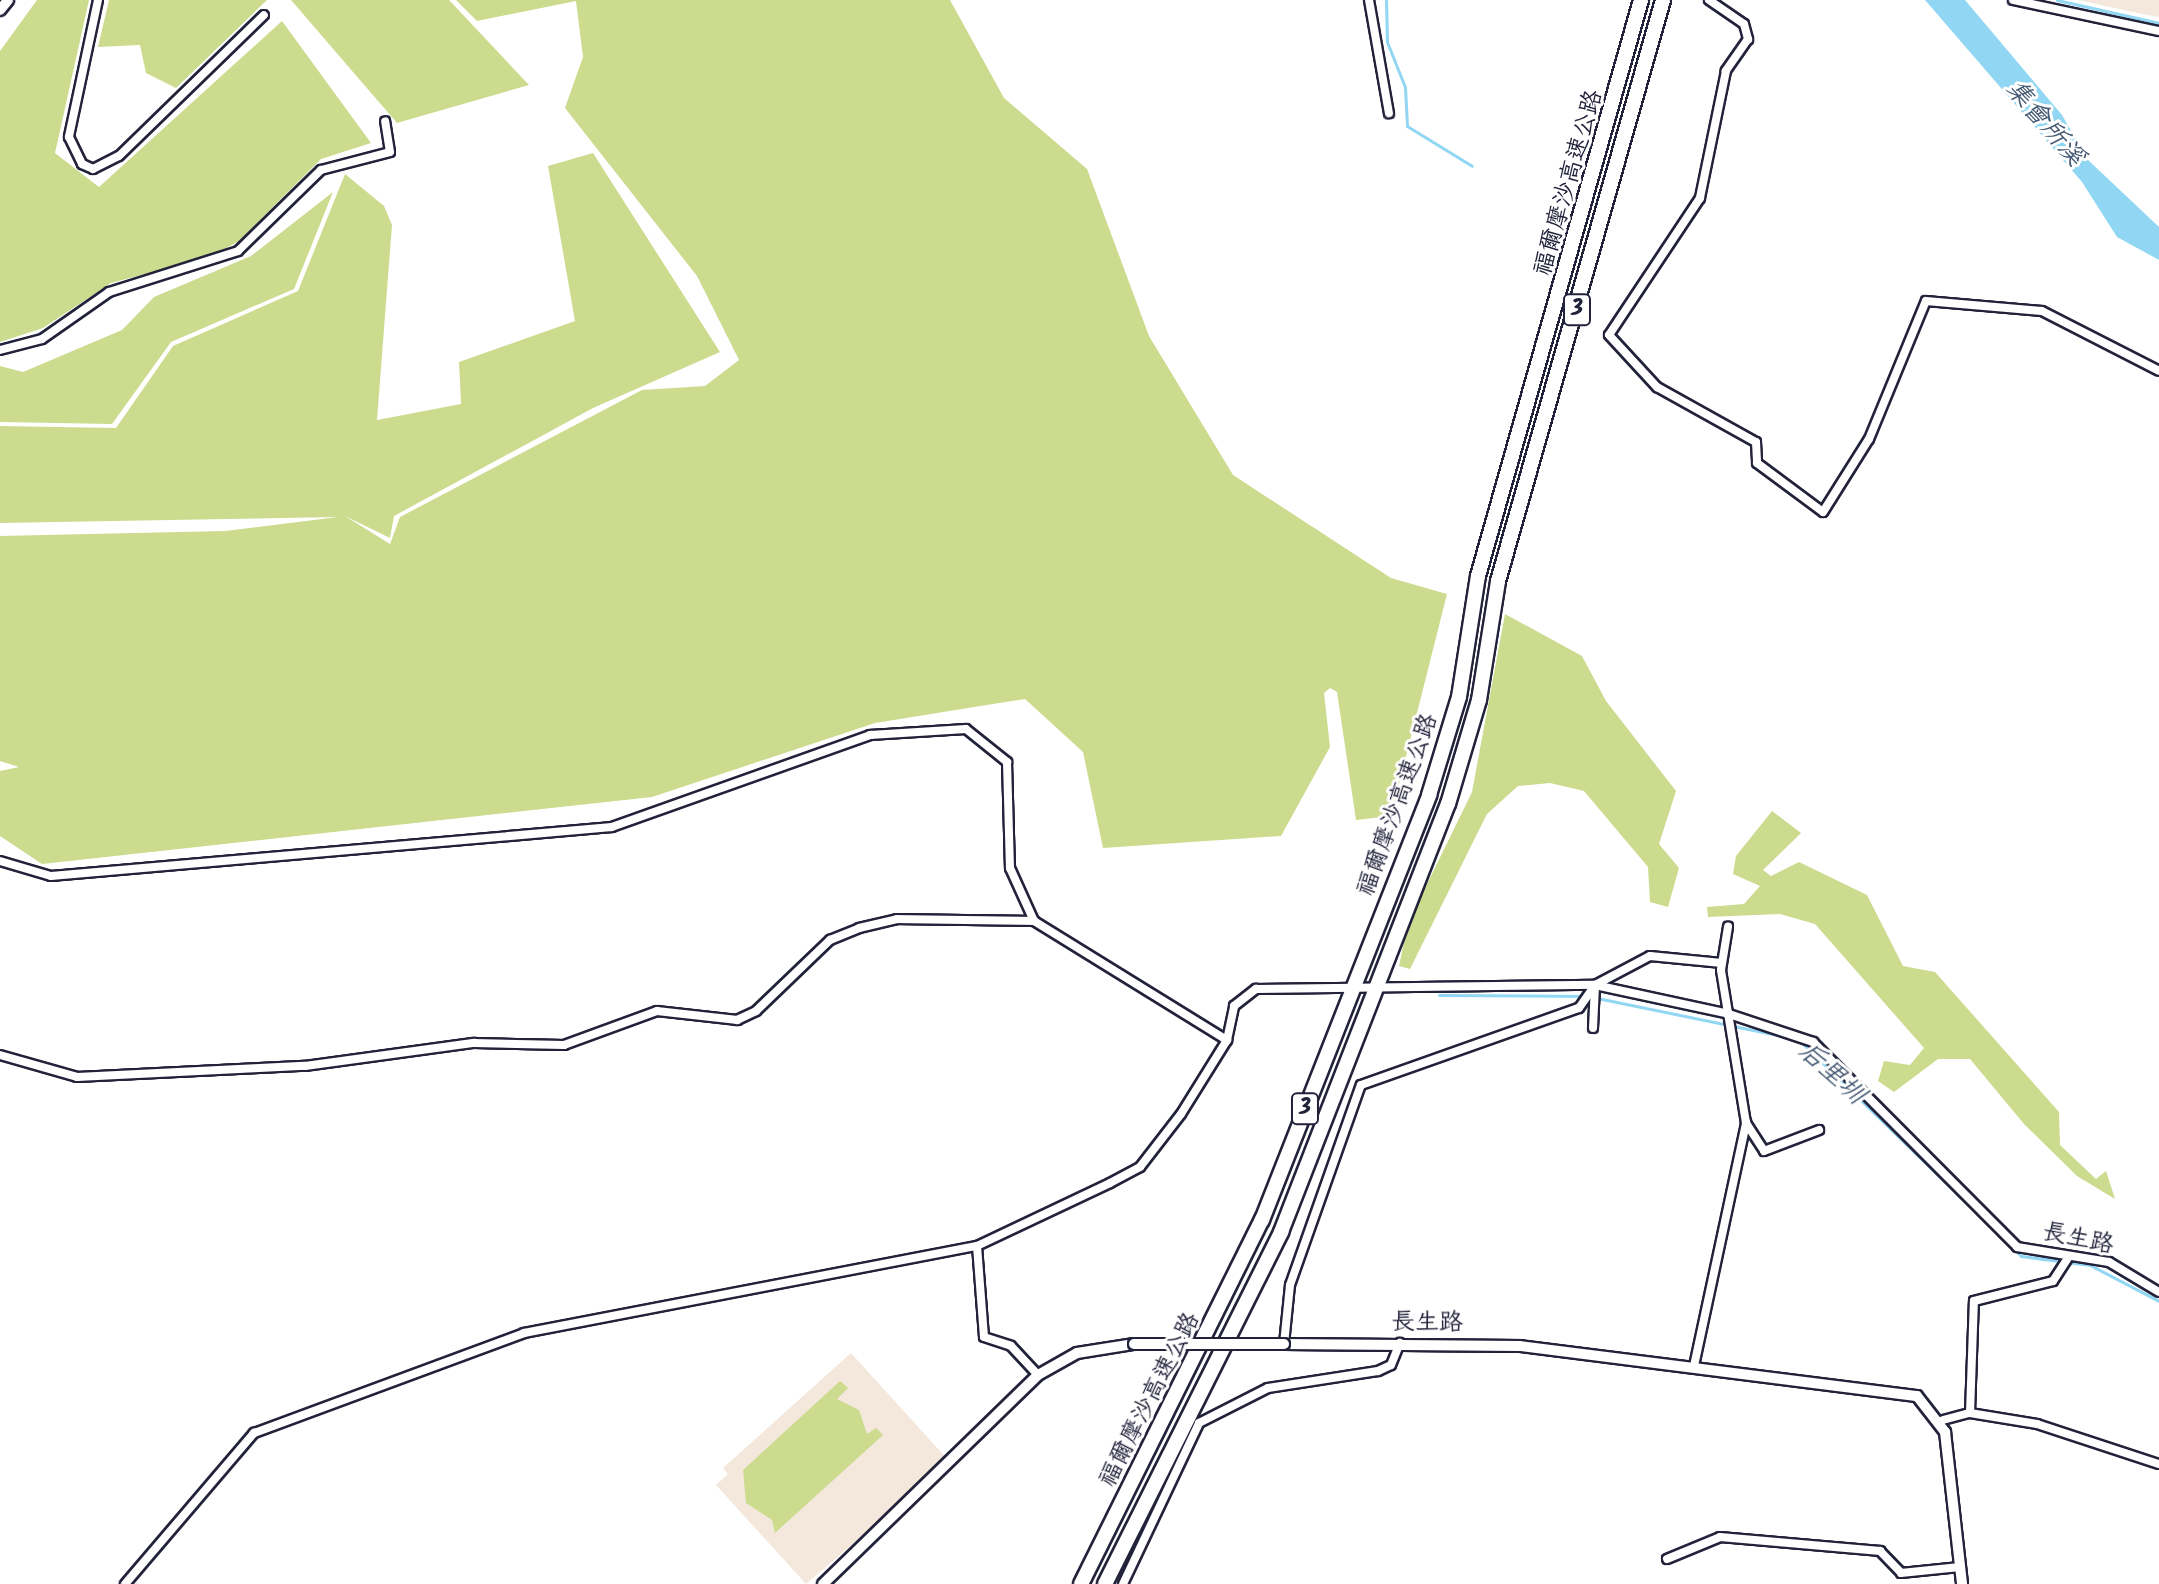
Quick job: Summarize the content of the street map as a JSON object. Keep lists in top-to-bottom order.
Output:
{
  "streets": {
    "highway": ["福爾摩沙高速公路", "3"],
    "street": ["長生路"]
  },
  "water": ["集會所溪", "后里圳"]
}
